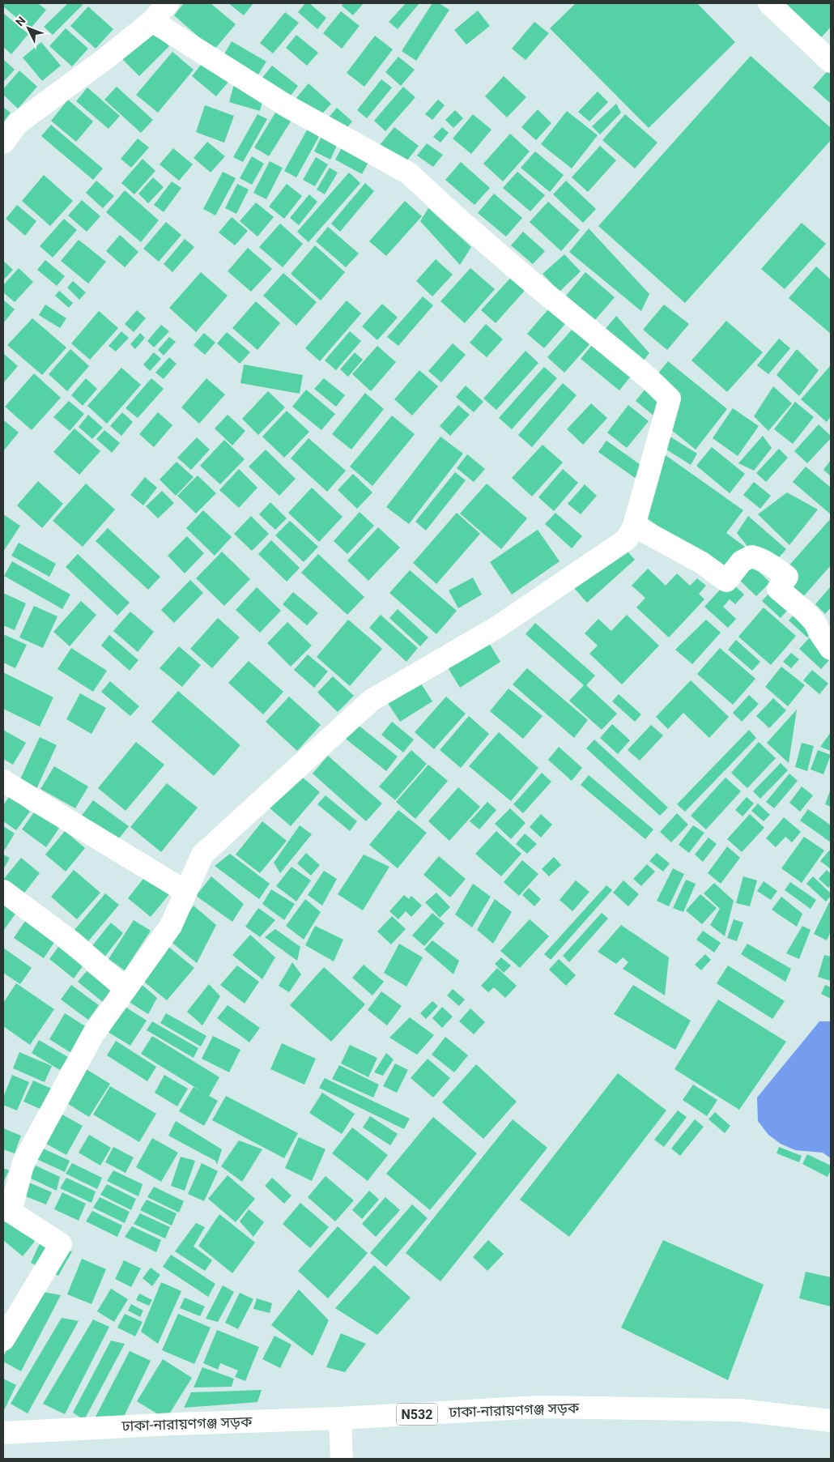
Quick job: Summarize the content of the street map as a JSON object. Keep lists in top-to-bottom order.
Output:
{
  "streets": {
    "main road": ["ঢাকা-নারায়ণগঞ্জ সড়ক", "N532"]
  },
  "north": "top left"
}
